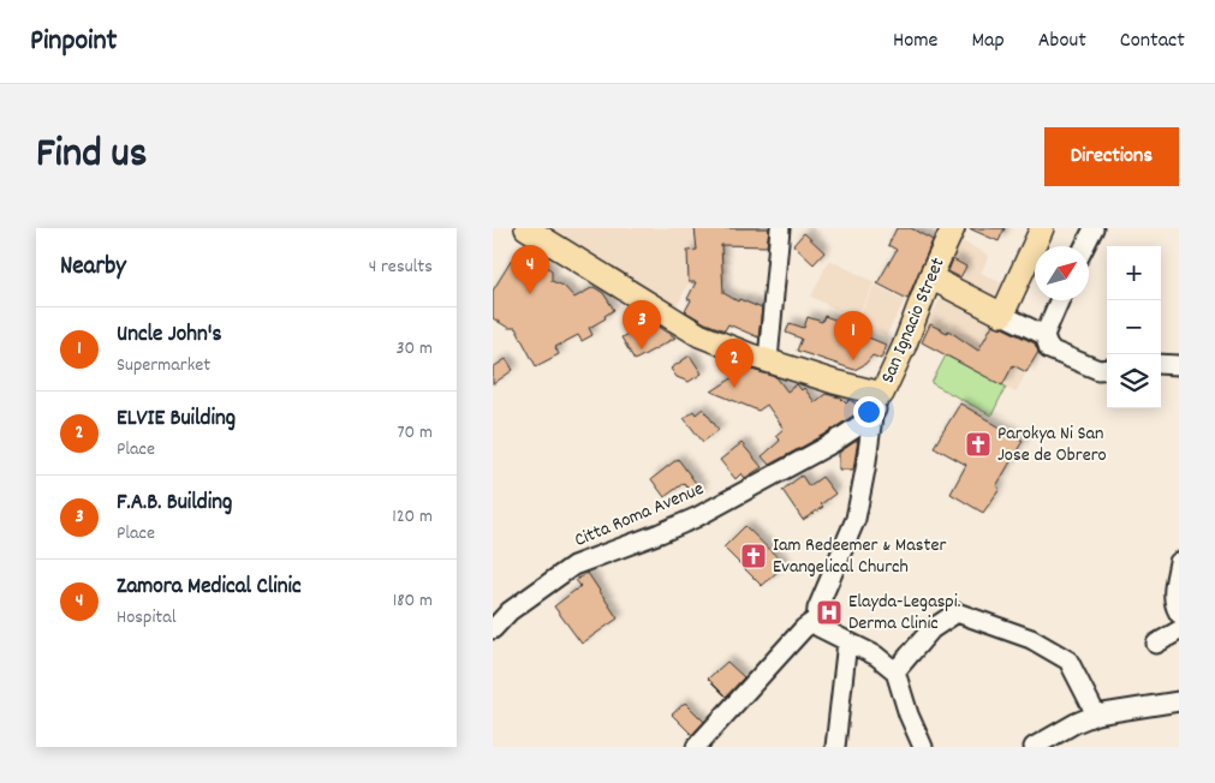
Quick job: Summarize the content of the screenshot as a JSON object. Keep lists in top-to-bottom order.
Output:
{
  "streets": {
    "main road": ["San Ignacio Street"],
    "street": ["Citta Roma Avenue"]
  },
  "crossings": [
    ["San Ignacio Street", "Citta Roma Avenue"]
  ],
  "places": {
    "church": ["Parokya Ni San Jose de Obrero", "Iam Redeemer & Master Evangelical Church"],
    "hospital": ["Elayda-Legaspi. Derma Clinic"]
  },
  "north": "top right",
  "page": {
    "header": "Pinpoint",
    "nav": [
      "Home",
      "Map",
      "About",
      "Contact"
    ],
    "title": "Find us",
    "buttons": "Directions",
    "heading": ["Nearby", "4 results"],
    "pins": [
      "4",
      "3",
      "1",
      "2"
    ],
    "map_buttons": ["+", "−"],
    "list": [
      {
        "mark": "1",
        "name": "Uncle John's",
        "note": "Supermarket",
        "value": "30 m"
      },
      {
        "mark": "2",
        "name": "ELVIE Building",
        "note": "Place",
        "value": "70 m"
      },
      {
        "mark": "3",
        "name": "F.A.B. Building",
        "note": "Place",
        "value": "120 m"
      },
      {
        "mark": "4",
        "name": "Zamora Medical Clinic",
        "note": "Hospital",
        "value": "180 m"
      }
    ]
  }
}
